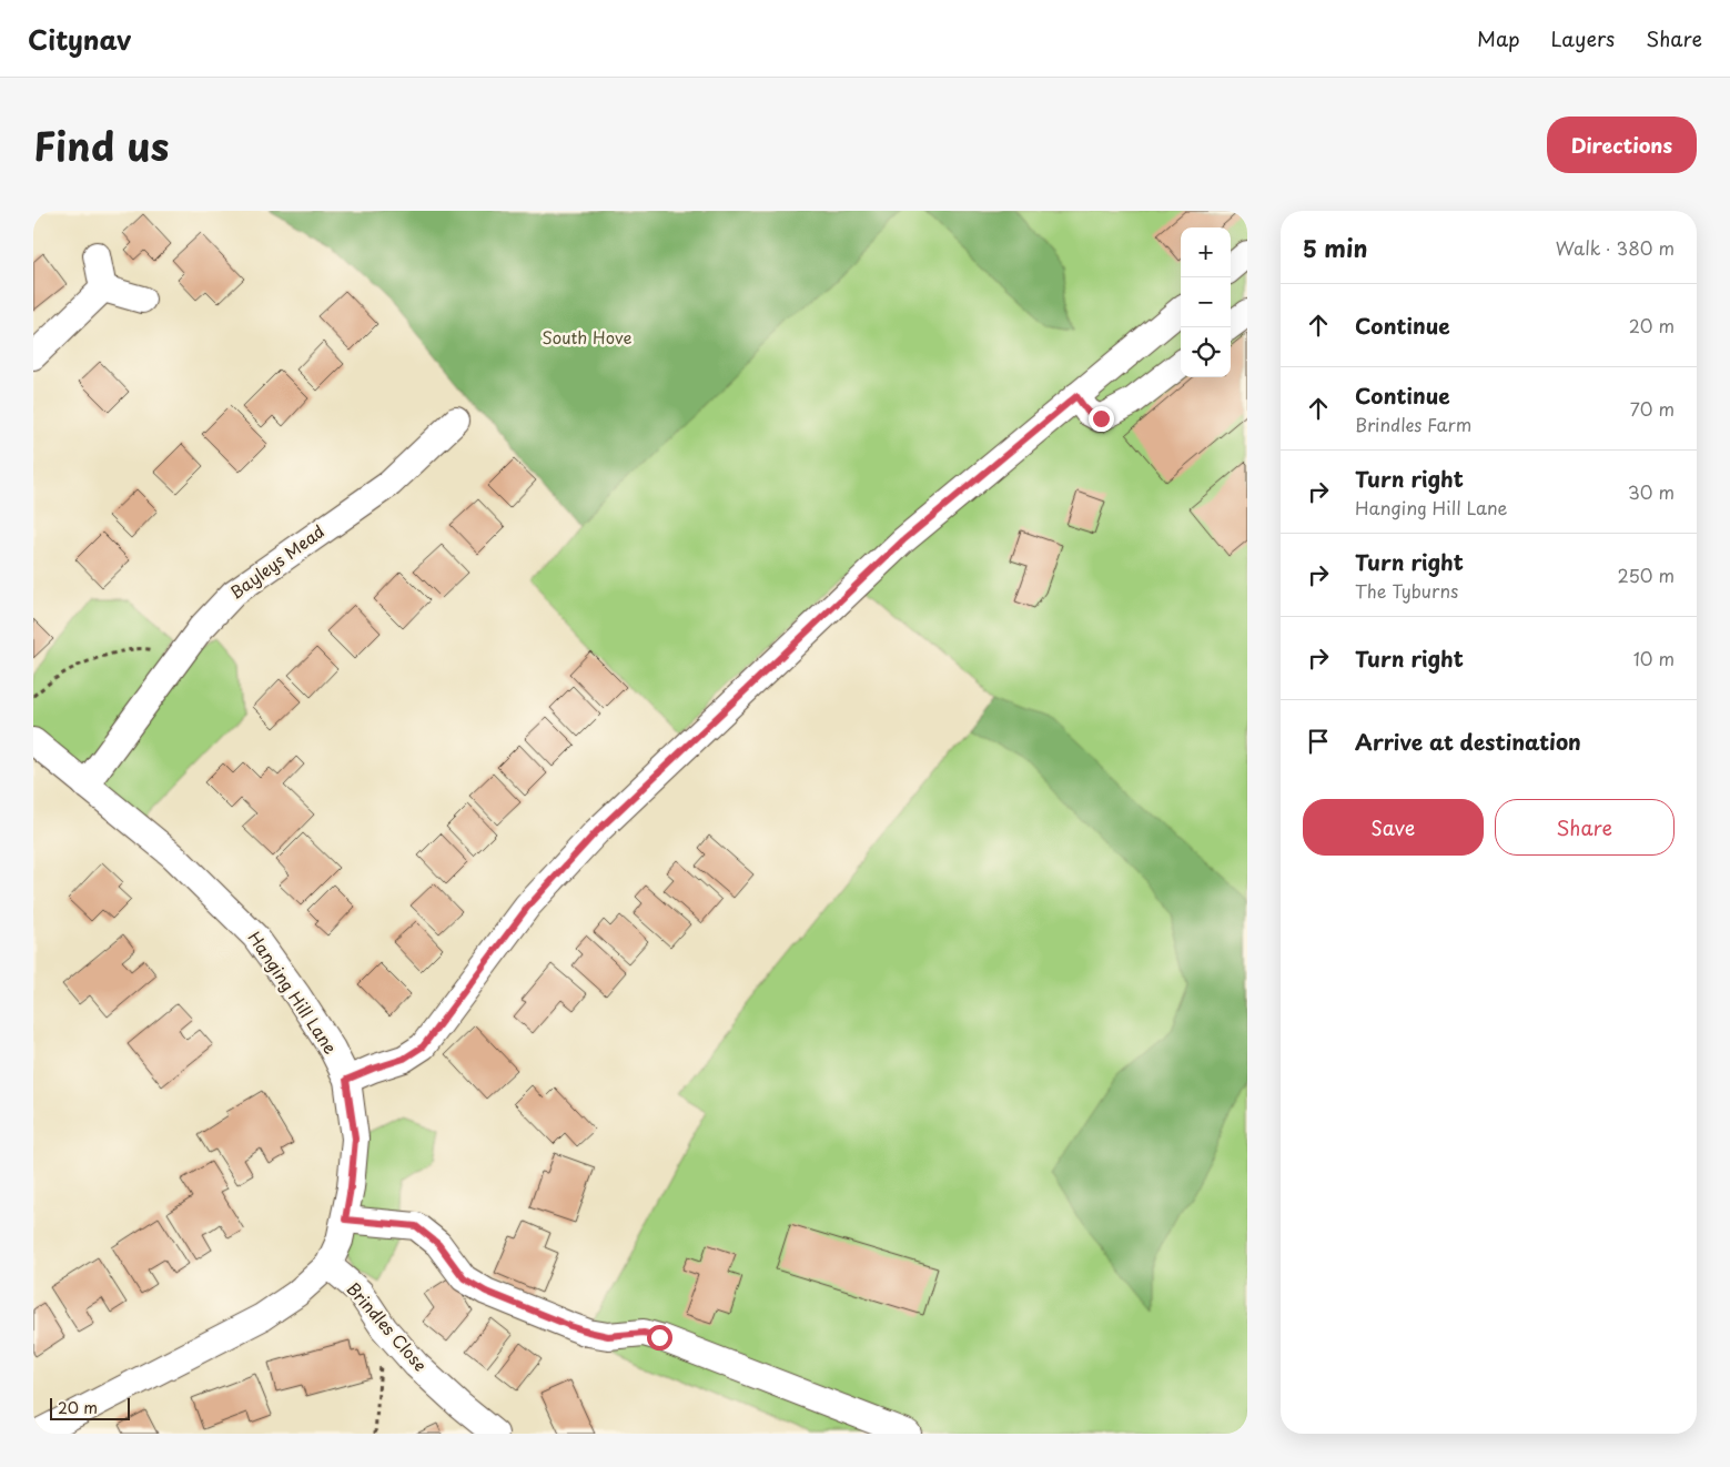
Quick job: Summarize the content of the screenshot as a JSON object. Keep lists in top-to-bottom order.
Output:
{
  "streets": {
    "street": ["Bayleys Mead", "Hanging Hill Lane", "Brindles Close"]
  },
  "crossings": [
    ["Bayleys Mead", "Hanging Hill Lane"],
    ["Hanging Hill Lane", "Brindles Close"]
  ],
  "parks": ["South Hove"],
  "scale_bar": "20 m",
  "page": {
    "header": "Citynav",
    "nav": ["Map", "Layers", "Share"],
    "title": "Find us",
    "buttons": [
      "Directions",
      ["Save", "Share"]
    ],
    "heading": ["5 min", "Walk · 380 m"],
    "map_buttons": ["+", "−"],
    "list": [
      ["Continue", "20 m"],
      ["Continue", "Brindles Farm", "70 m"],
      ["Turn right", "Hanging Hill Lane", "30 m"],
      ["Turn right", "The Tyburns", "250 m"],
      ["Turn right", "10 m"],
      "Arrive at destination"
    ],
    "scale": "20 m"
  }
}
